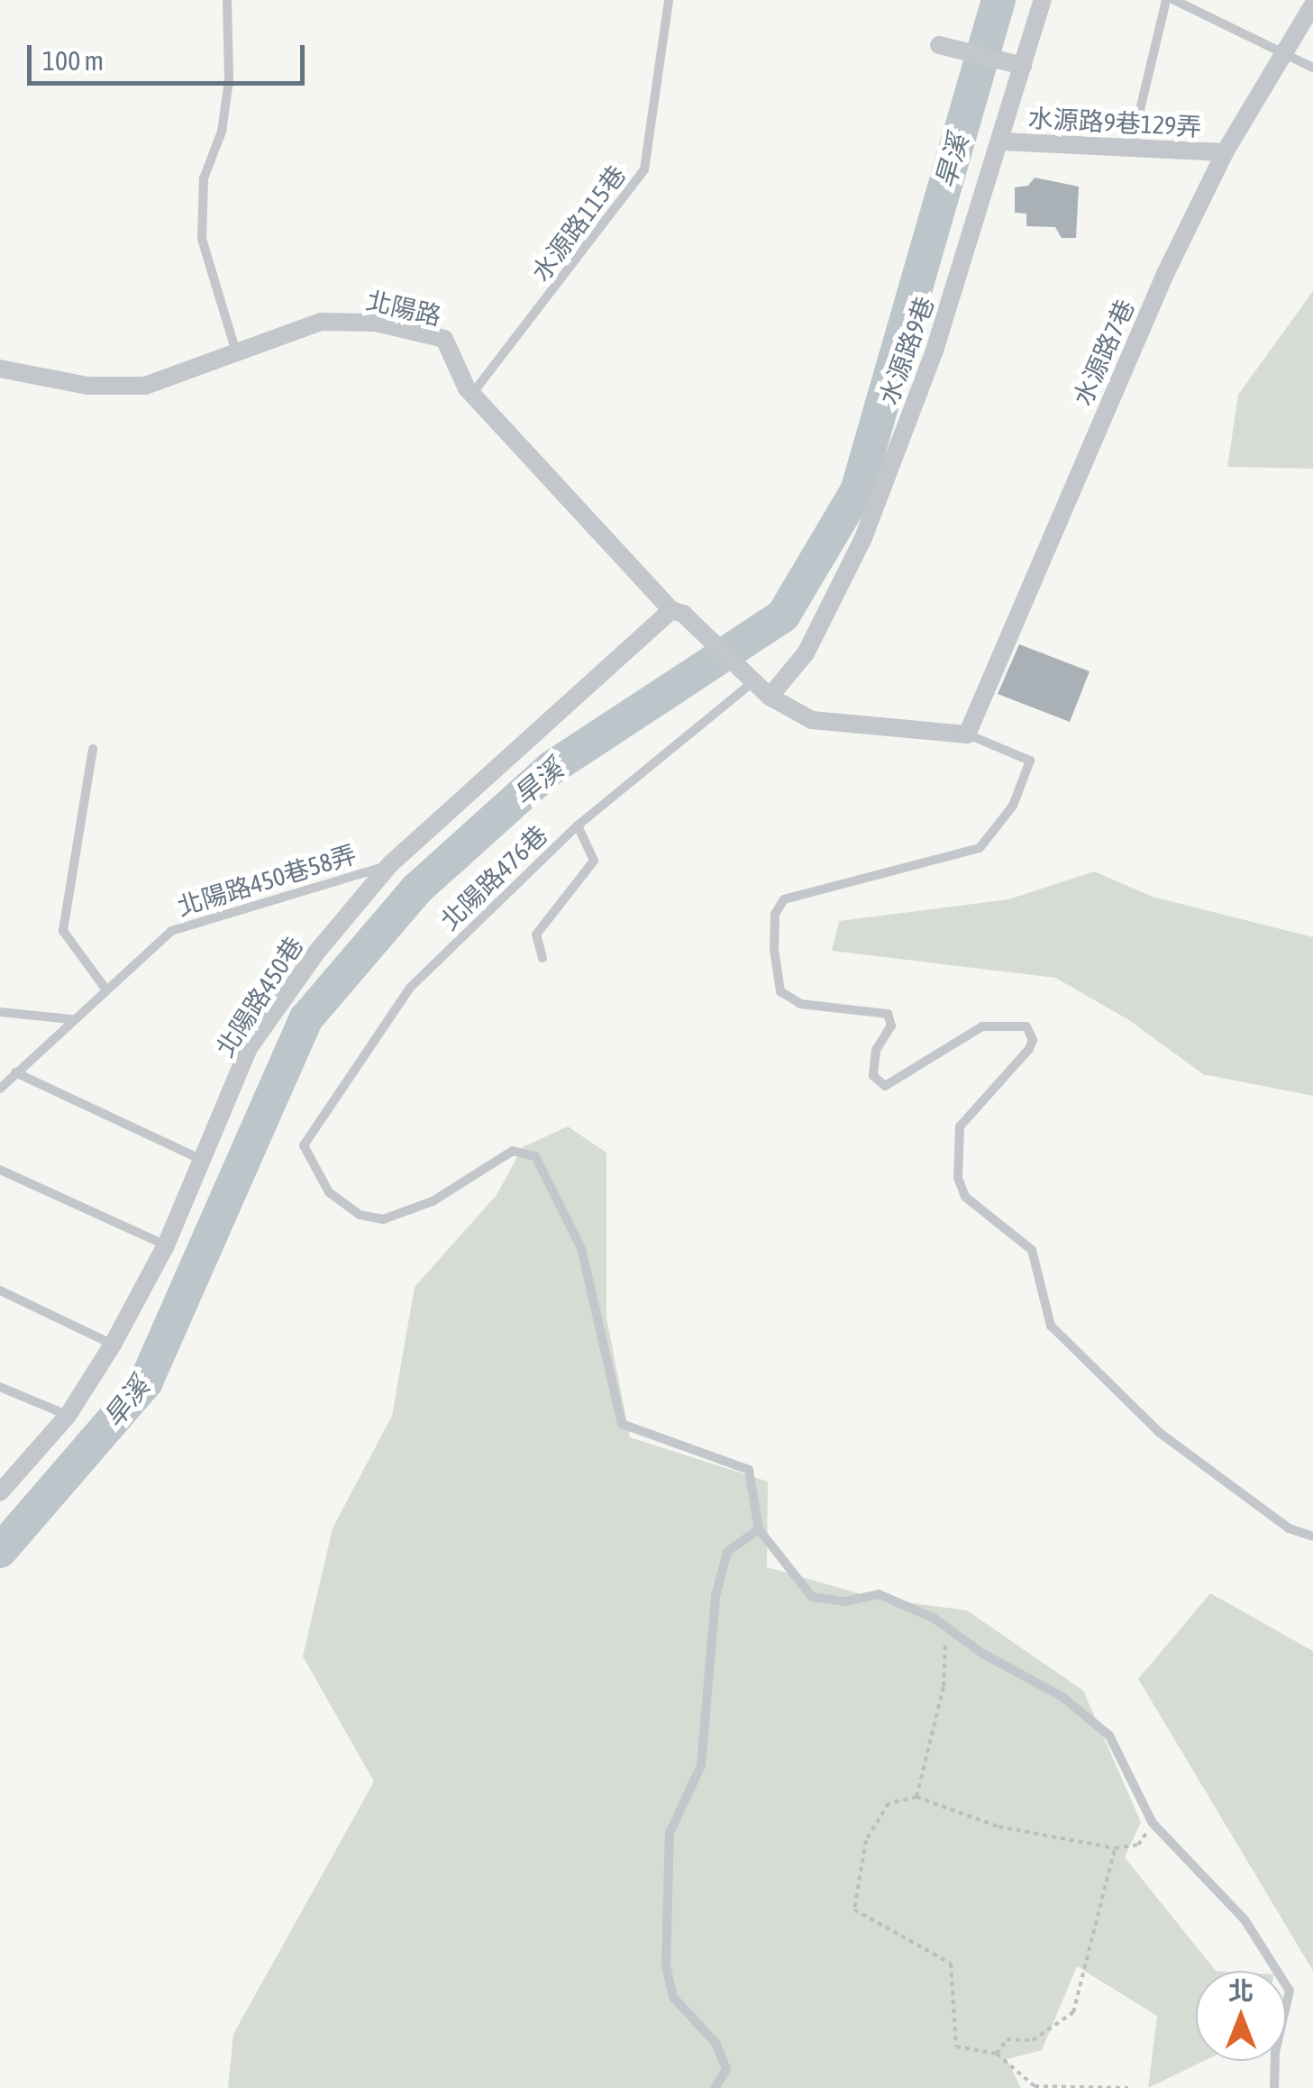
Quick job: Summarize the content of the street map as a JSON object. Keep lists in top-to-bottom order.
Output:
{
  "streets": {
    "street": [
      "水源路9巷129弄",
      "北陽路",
      "水源路9巷",
      "水源路7巷",
      "北陽路450巷"
    ],
    "lane": ["水源路115巷", "北陽路476巷", "北陽路450巷58弄"]
  },
  "crossings": [
    ["水源路9巷129弄", "水源路9巷"],
    ["水源路9巷129弄", "水源路7巷"],
    ["水源路115巷", "北陽路"],
    ["北陽路", "北陽路476巷"],
    ["北陽路", "北陽路450巷"],
    ["北陽路450巷58弄", "北陽路450巷"]
  ],
  "water": ["旱溪"],
  "scale_bar": "100 m",
  "north": "top"
}
